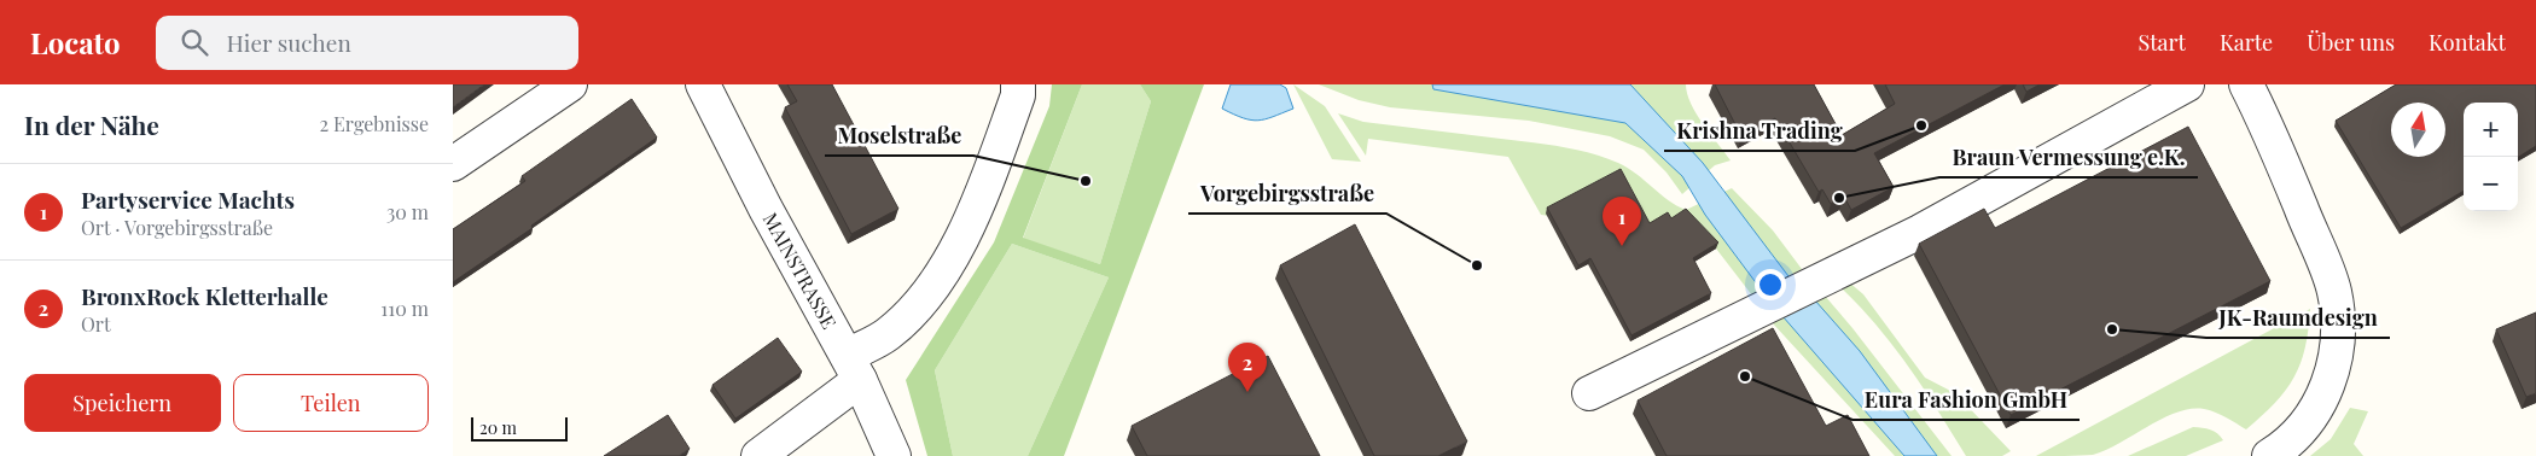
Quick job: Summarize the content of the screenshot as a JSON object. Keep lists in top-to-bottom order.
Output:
{
  "streets": {
    "street": ["MAINSTRASSE"]
  },
  "places": [
    "Krishna Trading",
    "Moselstraße",
    "Braun Vermessung e.K.",
    "Vorgebirgsstraße",
    "JK-Raumdesign",
    "Eura Fashion GmbH"
  ],
  "scale_bar": "20 m",
  "north": "top",
  "page": {
    "header": "Locato",
    "search": "Hier suchen",
    "nav": [
      "Start",
      "Karte",
      "Über uns",
      "Kontakt"
    ],
    "heading": ["In der Nähe", "2 Ergebnisse"],
    "map_buttons": ["+", "−"],
    "list": [
      {
        "mark": "1",
        "name": "Partyservice Machts",
        "note": "Ort · Vorgebirgsstraße",
        "value": "30 m"
      },
      {
        "mark": "2",
        "name": "BronxRock Kletterhalle",
        "note": "Ort",
        "value": "110 m"
      }
    ],
    "pins": ["1", "2"],
    "buttons": ["Speichern", "Teilen"],
    "scale": "20 m"
  }
}
